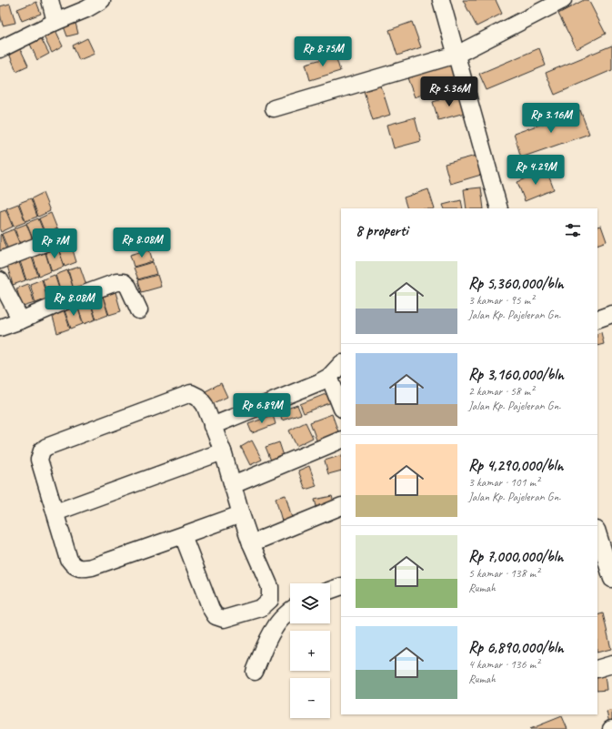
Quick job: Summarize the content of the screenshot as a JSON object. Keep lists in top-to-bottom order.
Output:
{
  "page": {
    "price": [
      "Rp 8.75M",
      "Rp 5.36M",
      "Rp 3.16M",
      "Rp 4.29M",
      "Rp 8.08M",
      "Rp 7M",
      "Rp 8.08M",
      "Rp 6.89M"
    ],
    "heading": "8 properti",
    "list": [
      {
        "name": "Rp 5,360,000/bln",
        "note": "3 kamar · 95 m² · Jalan Kp. Pajeleran Gn."
      },
      {
        "name": "Rp 3,160,000/bln",
        "note": "2 kamar · 58 m² · Jalan Kp. Pajeleran Gn."
      },
      {
        "name": "Rp 4,290,000/bln",
        "note": "3 kamar · 101 m² · Jalan Kp. Pajeleran Gn."
      },
      {
        "name": "Rp 7,000,000/bln",
        "note": "5 kamar · 138 m² · Rumah"
      },
      {
        "name": "Rp 6,890,000/bln",
        "note": "4 kamar · 136 m² · Rumah"
      }
    ],
    "map_buttons": ["+", "−"]
  }
}
